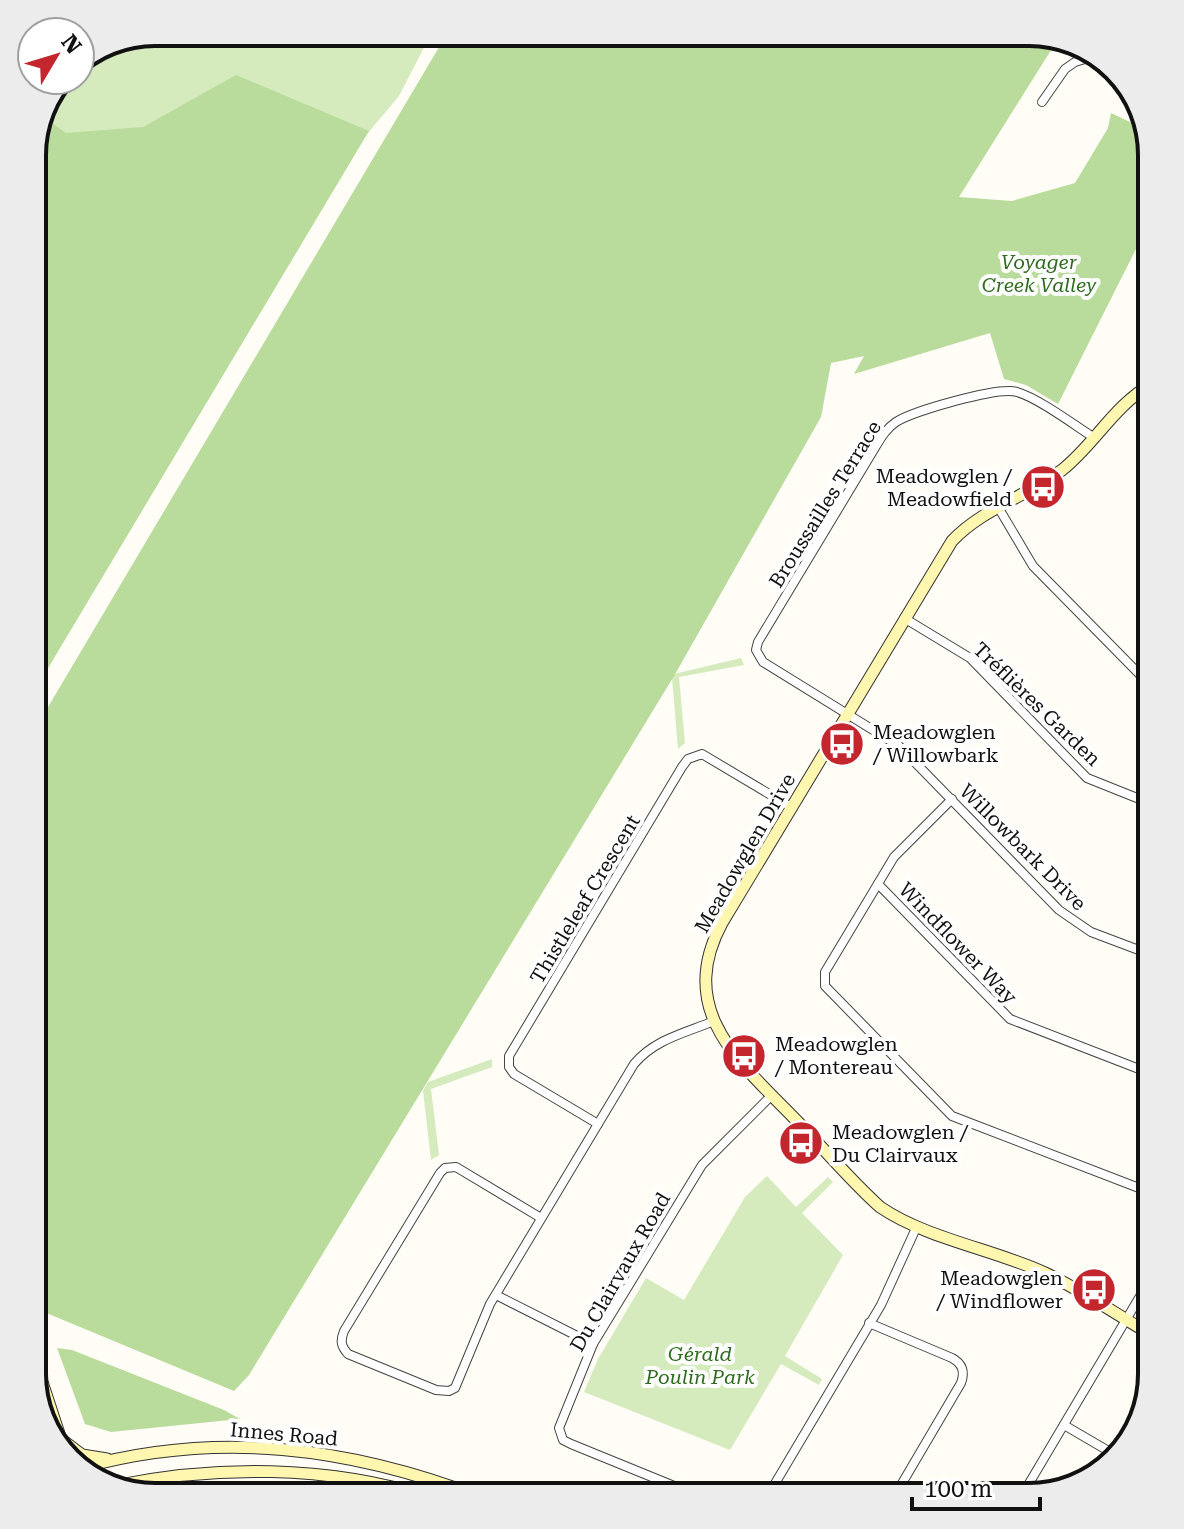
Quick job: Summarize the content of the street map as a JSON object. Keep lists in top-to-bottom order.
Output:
{
  "streets": {
    "street": [
      "Broussailles Terrace",
      "Tréflières Garden",
      "Willowbark Drive",
      "Meadowglen Drive",
      "Thistleleaf Crescent",
      "Windflower Way",
      "Du Clairvaux Road",
      "Innes Road"
    ]
  },
  "crossings": [
    ["Broussailles Terrace", "Willowbark Drive"],
    ["Broussailles Terrace", "Meadowglen Drive"],
    ["Tréflières Garden", "Meadowglen Drive"],
    ["Willowbark Drive", "Meadowglen Drive"],
    ["Meadowglen Drive", "Thistleleaf Crescent"],
    ["Meadowglen Drive", "Du Clairvaux Road"]
  ],
  "parks": ["Voyager Creek Valley", "Gérald Poulin Park"],
  "places": {
    "bus stop": [
      "Meadowglen / Meadowfield",
      "Meadowglen / Willowbark",
      "Meadowglen / Montereau",
      "Meadowglen / Du Clairvaux",
      "Meadowglen / Windflower"
    ]
  },
  "scale_bar": "100 m",
  "north": "top right"
}
